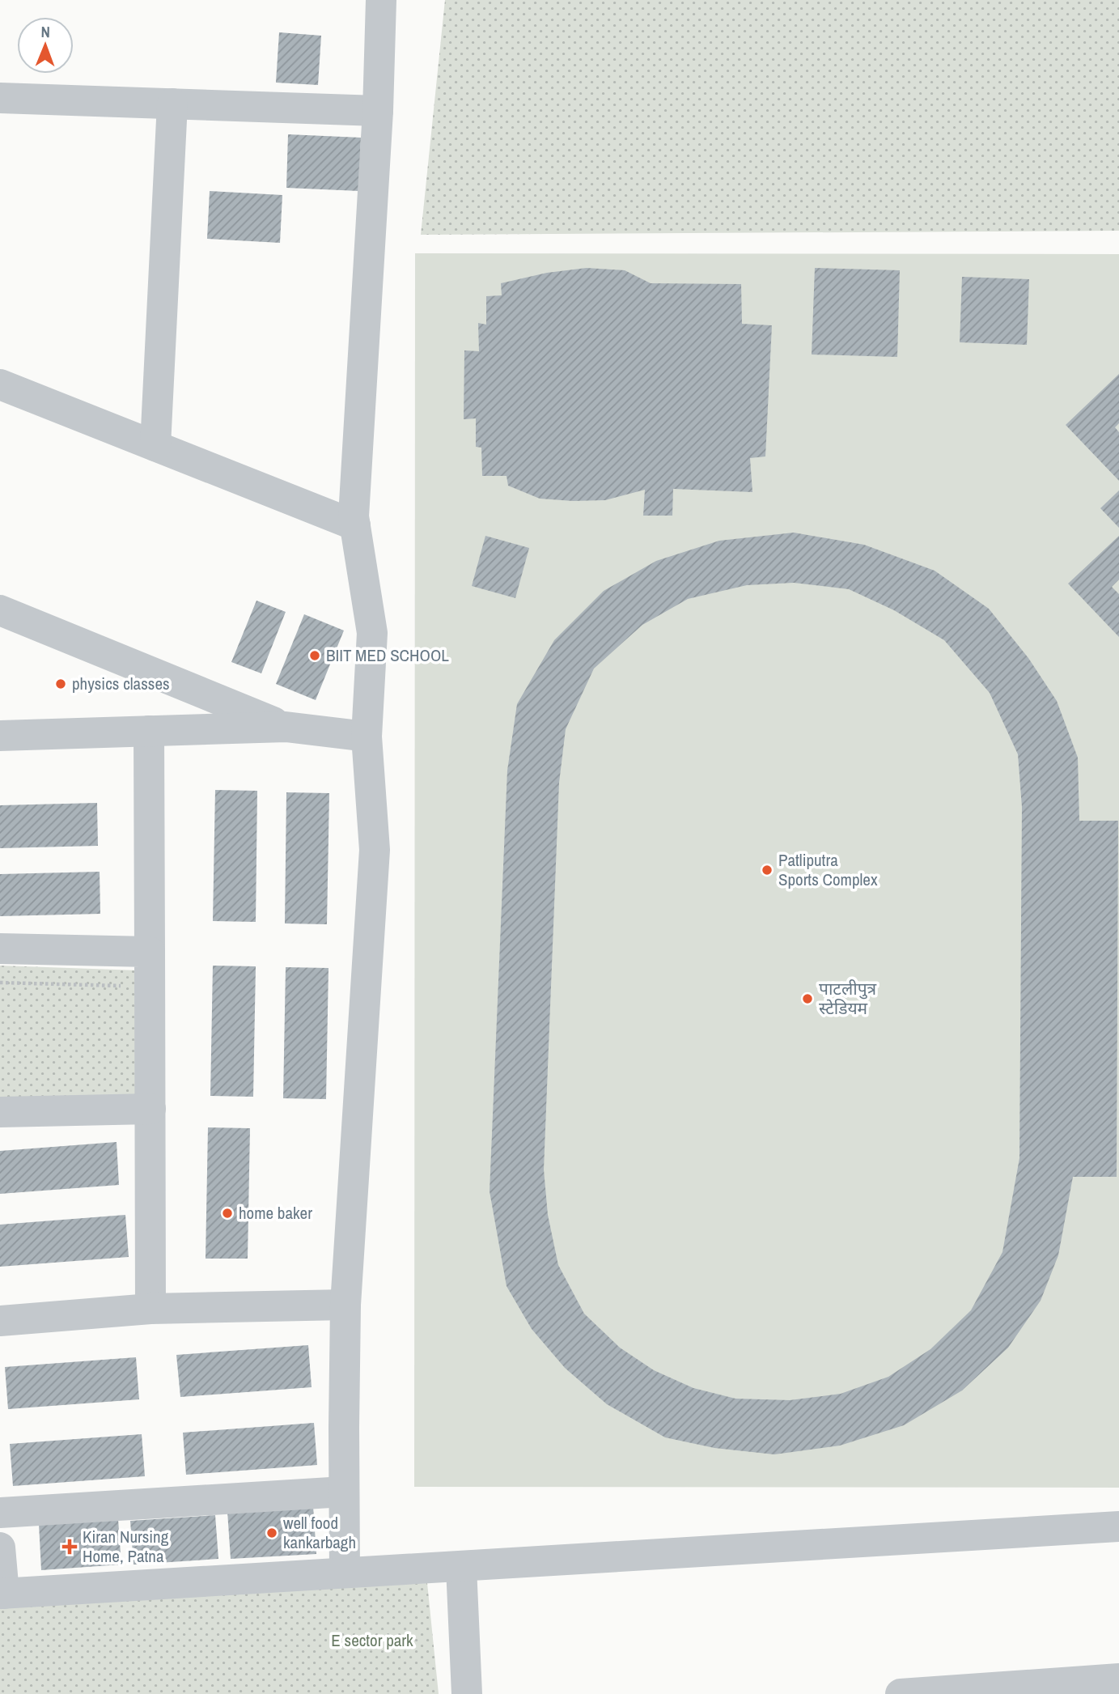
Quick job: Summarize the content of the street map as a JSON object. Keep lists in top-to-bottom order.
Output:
{
  "parks": ["E sector park"],
  "places": {
    "other": [
      "BIIT MED SCHOOL",
      "physics classes",
      "Patliputra Sports Complex",
      "पाटलीपुत्र स्टेडियम",
      "home baker",
      "well food kankarbagh"
    ],
    "health": ["Kiran Nursing Home, Patna"]
  },
  "north": "top"
}
